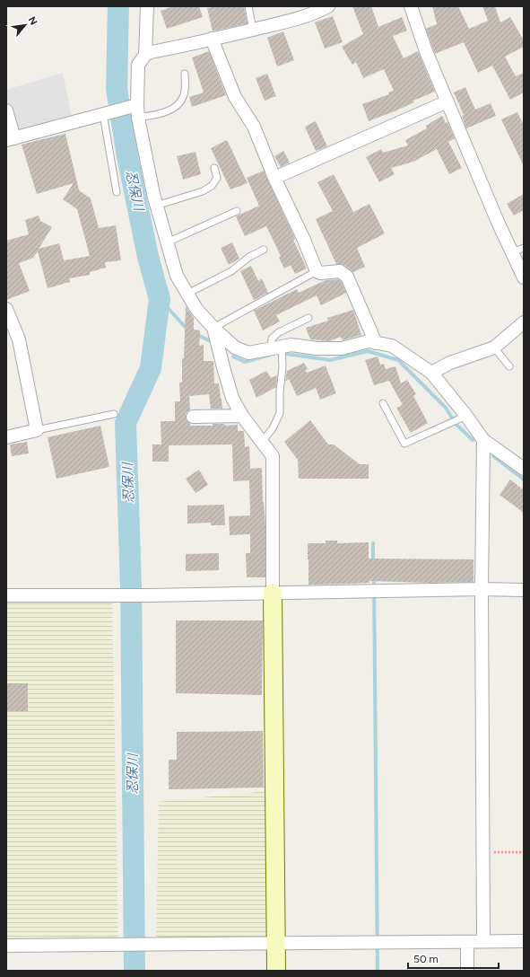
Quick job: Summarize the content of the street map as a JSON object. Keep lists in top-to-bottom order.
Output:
{
  "water": ["忍保川"],
  "scale_bar": "50 m",
  "north": "top right"
}
